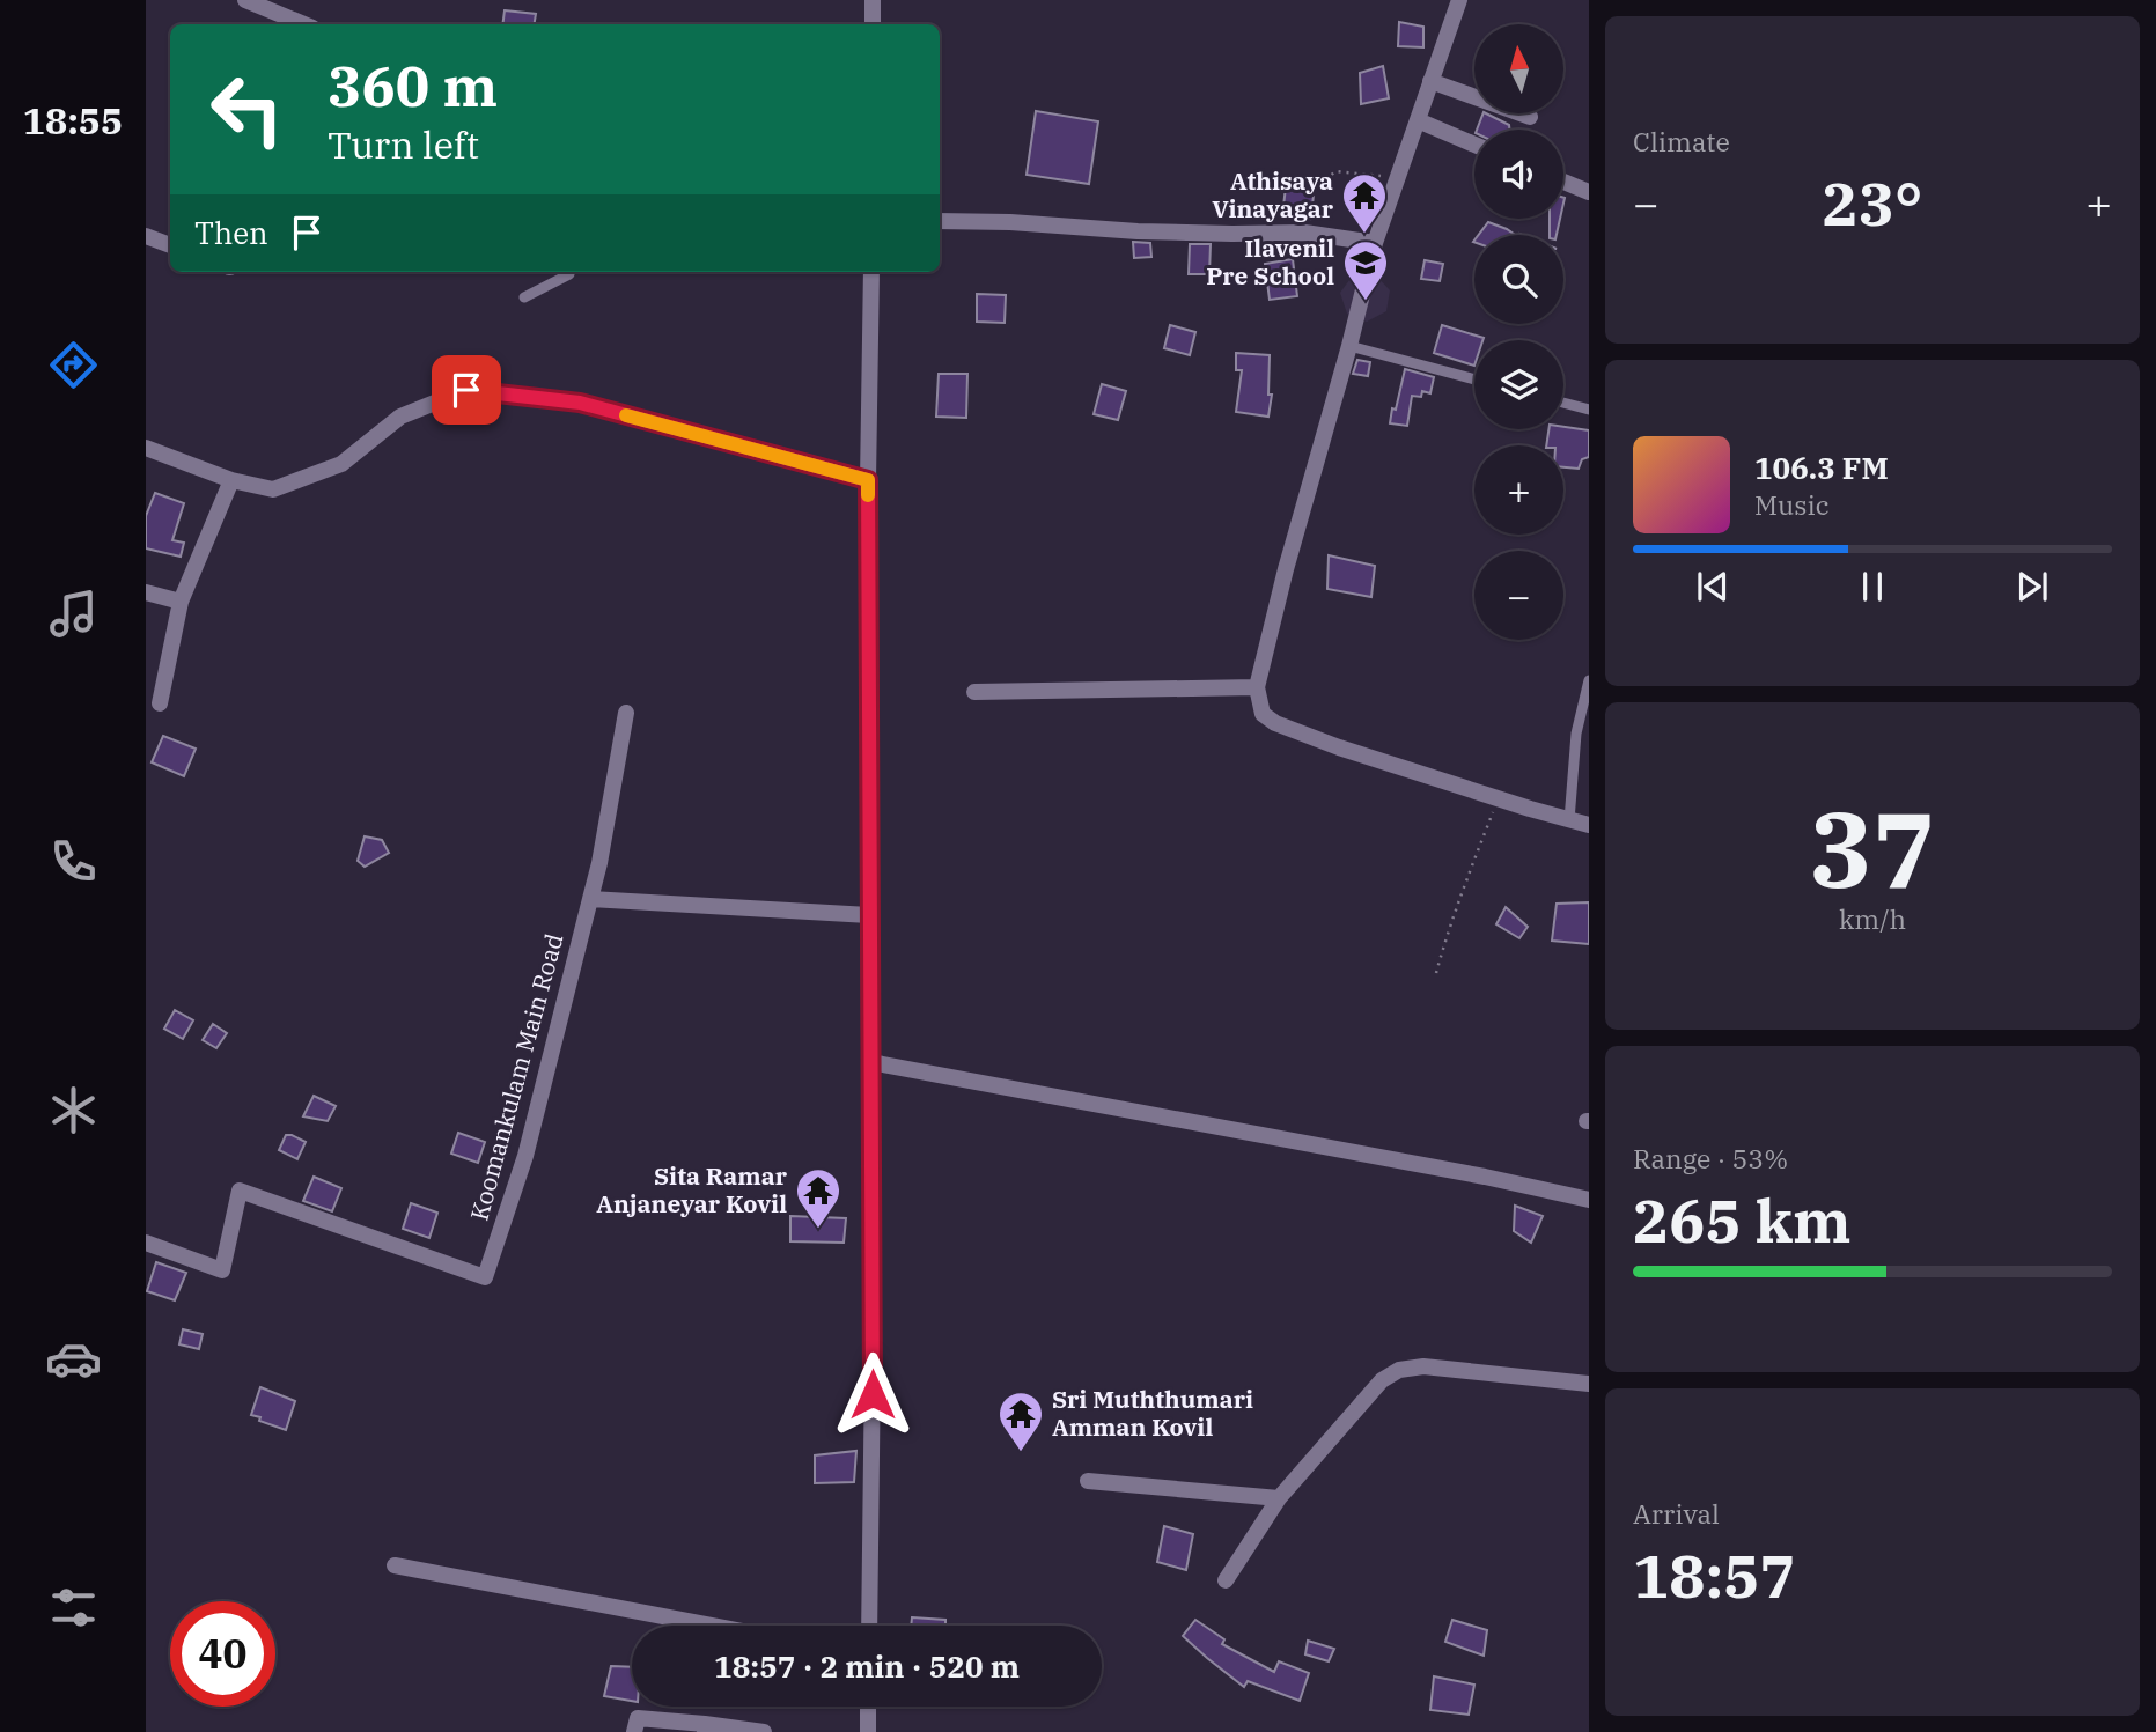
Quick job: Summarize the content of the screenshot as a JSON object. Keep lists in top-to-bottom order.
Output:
{
  "streets": {
    "street": ["Koomankulam Main Road"]
  },
  "places": {
    "temple": ["Athisaya Vinayagar", "Sita Ramar Anjaneyar Kovil", "Sri Muththumari Amman Kovil"],
    "school or university": ["Ilavenil Pre School"]
  },
  "north": "top",
  "page": {
    "tabs": "18:55",
    "tile": [
      "Climate",
      ["37", "km/h"],
      ["Range · 53%", "265 km"],
      ["Arrival", "18:57"]
    ],
    "map_buttons": ["+", "−"],
    "turn": ["360 m", "Turn left"],
    "heat": ["−", "23°", "+"],
    "then": "Then",
    "song": ["106.3 FM", "Music"],
    "limit": "40",
    "trip": "18:57 · 2 min · 520 m"
  }
}
